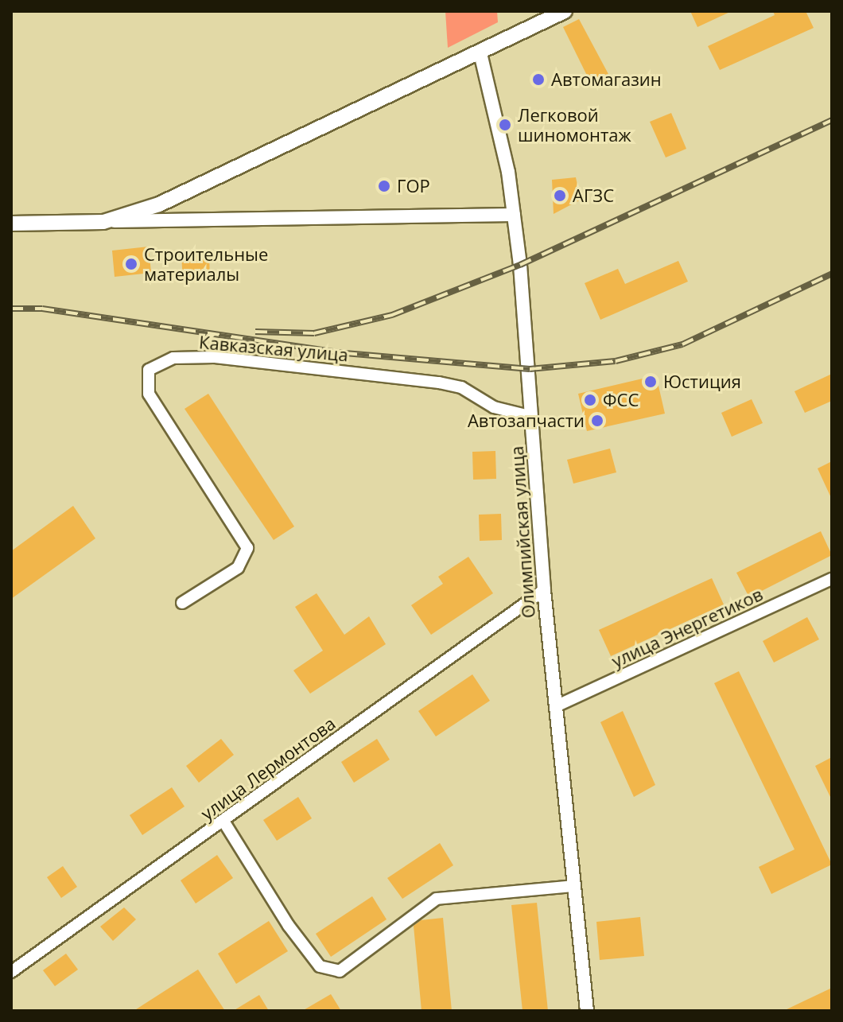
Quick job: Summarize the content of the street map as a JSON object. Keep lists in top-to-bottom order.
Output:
{
  "streets": {
    "street": [
      "Кавказская улица",
      "Олимпийская улица",
      "улица Энергетиков",
      "улица Лермонтова"
    ]
  },
  "crossings": [
    ["Кавказская улица", "Олимпийская улица"],
    ["Олимпийская улица", "улица Энергетиков"],
    ["Олимпийская улица", "улица Лермонтова"]
  ],
  "places": [
    "Автомагазин",
    "Легковой шиномонтаж",
    "ГОР",
    "АГЗС",
    "Строительные материалы",
    "Юстиция",
    "ФСС",
    "Автозапчасти"
  ]
}
